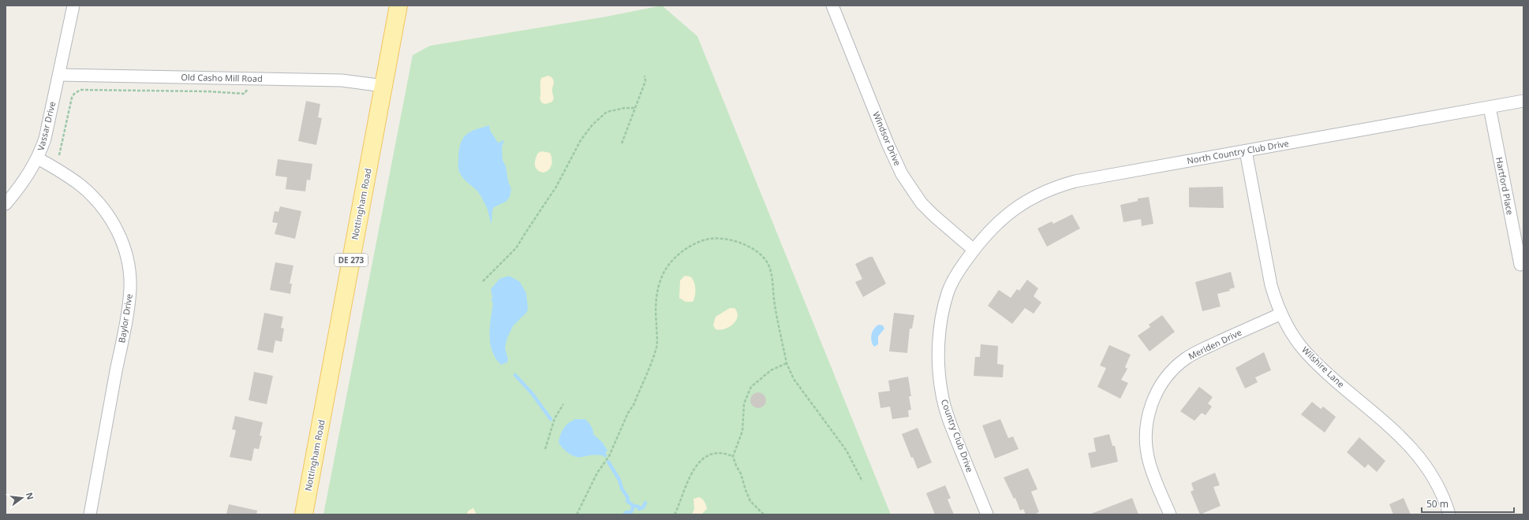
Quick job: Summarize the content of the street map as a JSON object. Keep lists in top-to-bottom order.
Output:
{
  "streets": {
    "main road": ["Nottingham Road", "DE 273"],
    "street": [
      "Old Casho Mill Road",
      "Vassar Drive",
      "Windsor Drive",
      "North Country Club Drive",
      "Hartford Place",
      "Baylor Drive",
      "Meriden Drive",
      "Wilshire Lane",
      "Country Club Drive"
    ]
  },
  "crossings": [
    ["Old Casho Mill Road", "Vassar Drive"],
    ["Old Casho Mill Road", "Nottingham Road"],
    ["Vassar Drive", "Baylor Drive"],
    ["Windsor Drive", "North Country Club Drive"],
    ["Windsor Drive", "Country Club Drive"],
    ["North Country Club Drive", "Hartford Place"],
    ["North Country Club Drive", "Wilshire Lane"],
    ["North Country Club Drive", "Country Club Drive"],
    ["Meriden Drive", "Wilshire Lane"]
  ],
  "scale_bar": "50 m",
  "north": "right"
}
